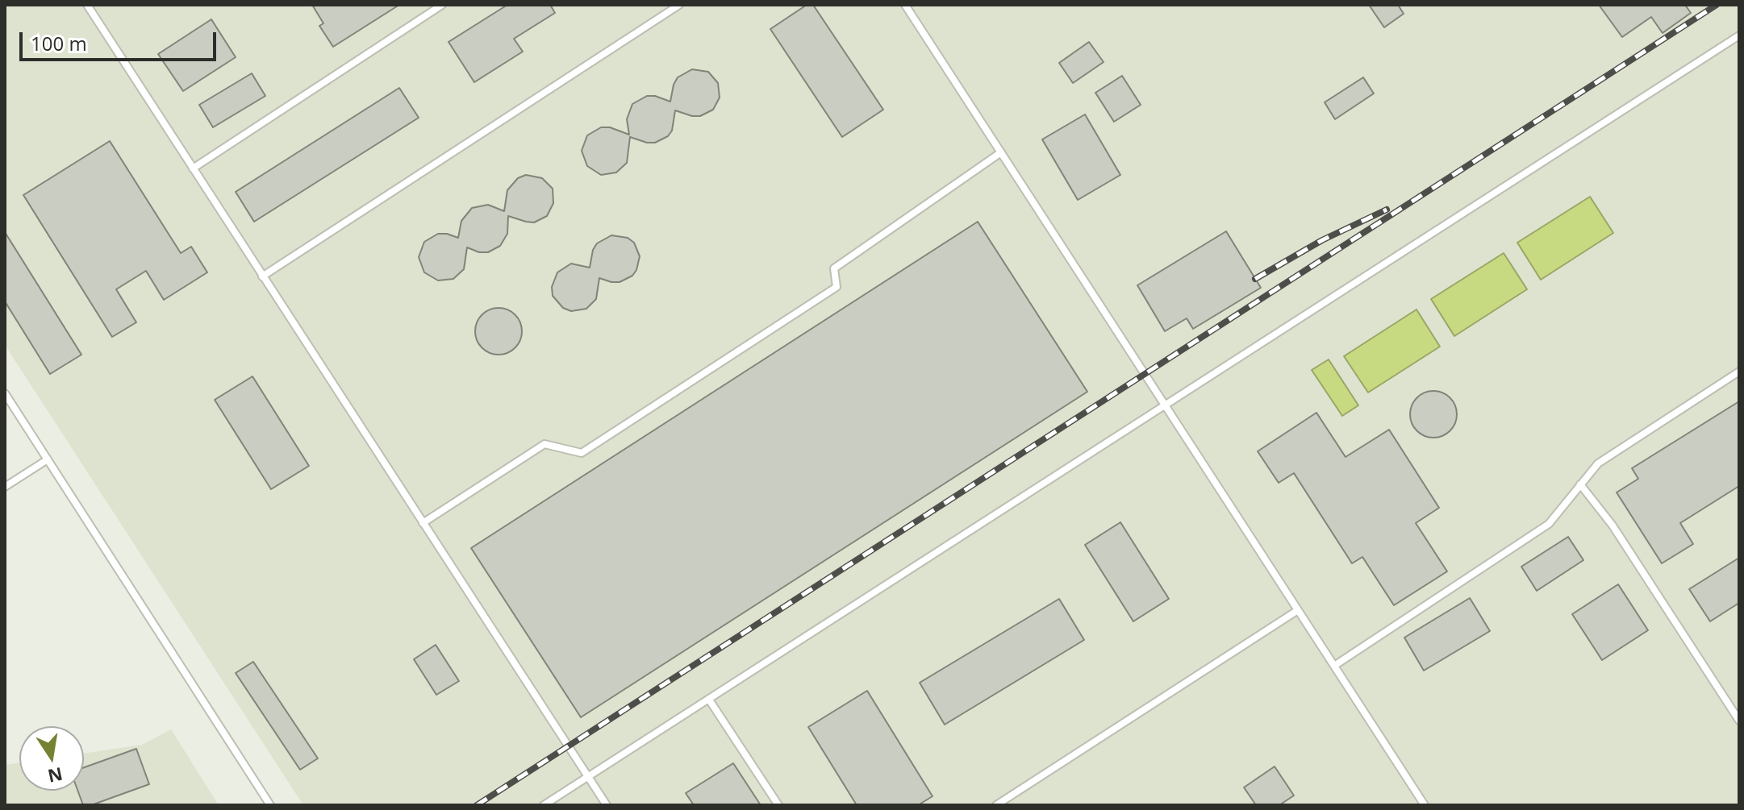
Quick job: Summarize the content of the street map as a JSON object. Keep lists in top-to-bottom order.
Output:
{
  "scale_bar": "100 m",
  "north": "bottom"
}
